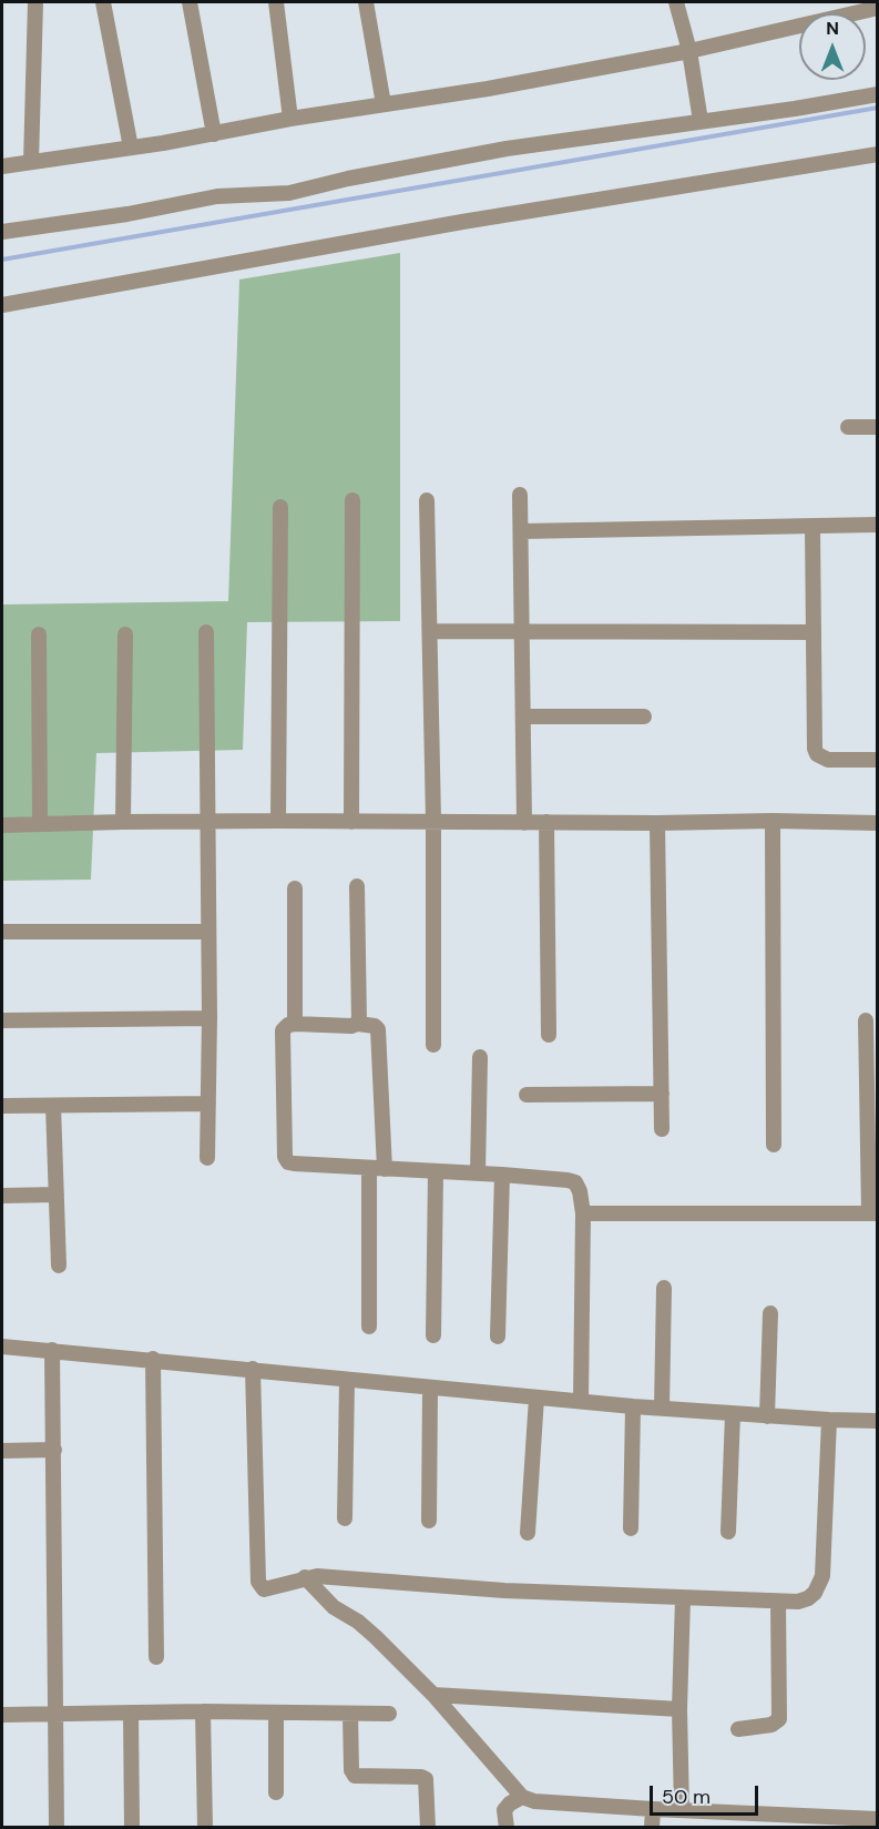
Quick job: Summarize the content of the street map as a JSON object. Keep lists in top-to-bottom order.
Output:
{
  "scale_bar": "50 m",
  "north": "top"
}
